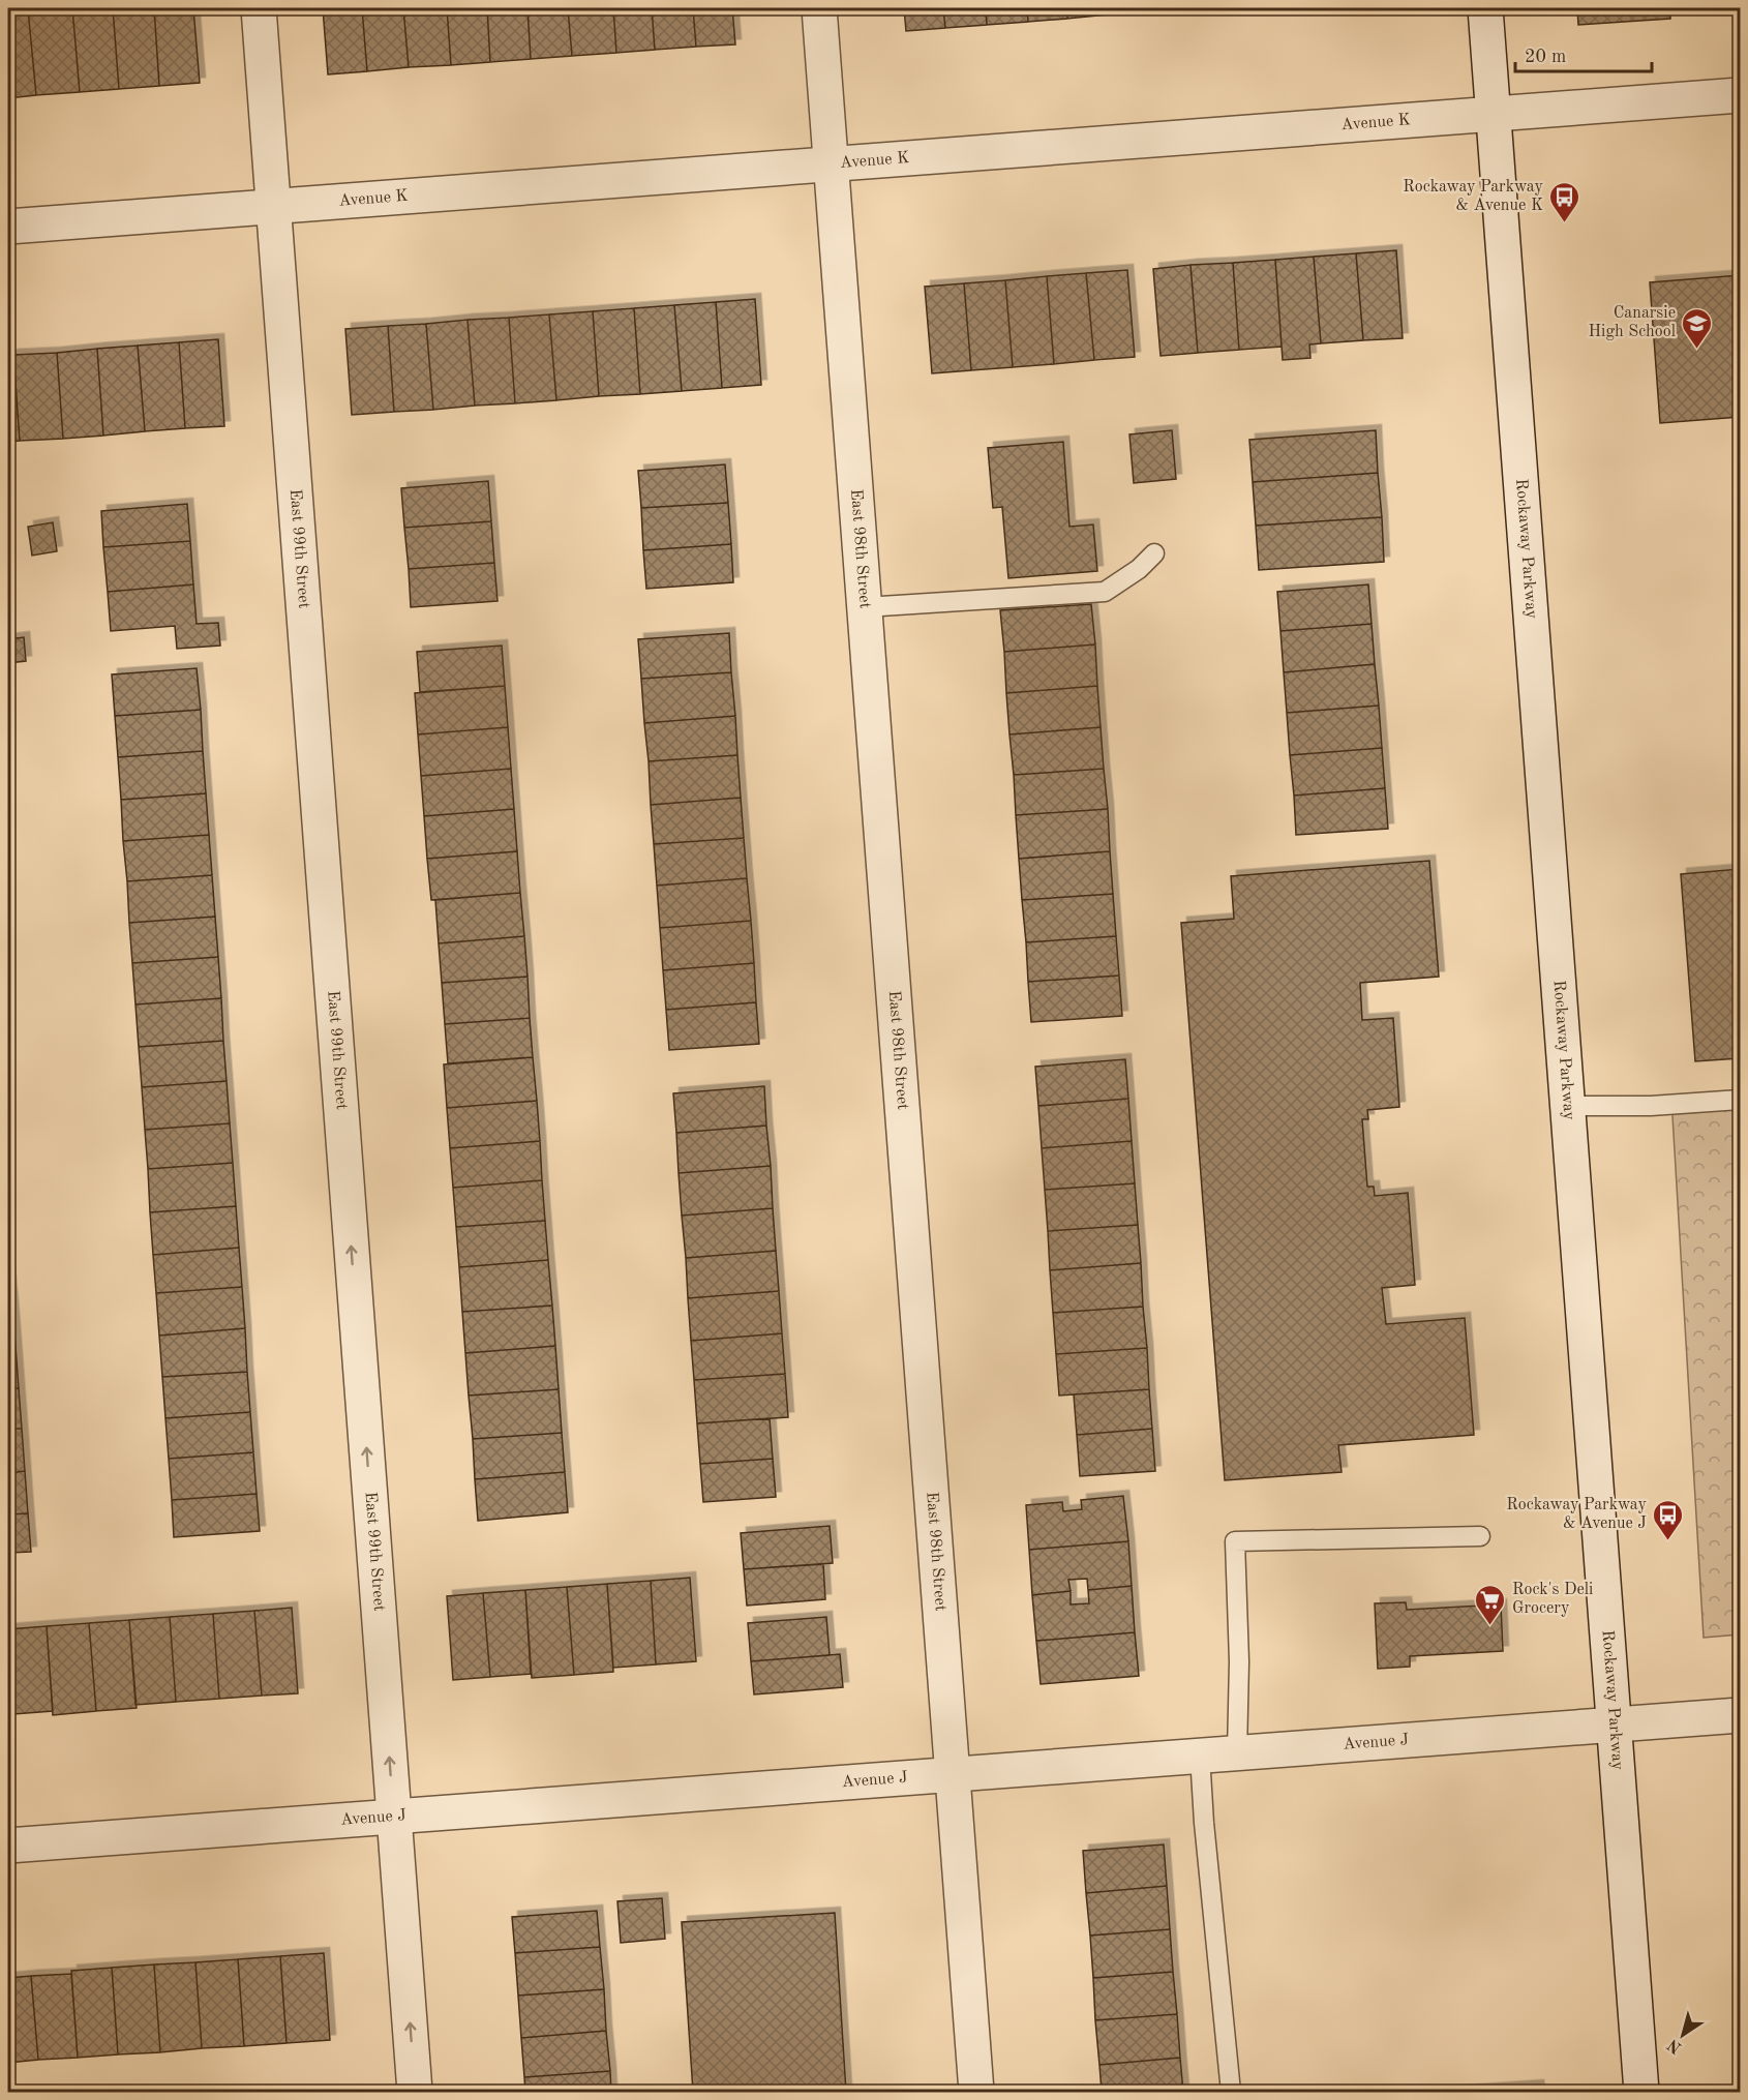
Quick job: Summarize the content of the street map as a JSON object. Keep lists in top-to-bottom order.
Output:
{
  "streets": {
    "street": [
      "Avenue K",
      "East 99th Street",
      "East 98th Street",
      "Rockaway Parkway",
      "Avenue J"
    ]
  },
  "crossings": [
    ["Avenue K", "East 99th Street"],
    ["Avenue K", "East 98th Street"],
    ["Avenue K", "Rockaway Parkway"],
    ["East 99th Street", "Avenue J"],
    ["East 98th Street", "Avenue J"],
    ["Rockaway Parkway", "Avenue J"]
  ],
  "one_way": ["East 99th Street"],
  "places": {
    "bus stop": ["Rockaway Parkway & Avenue K", "Rockaway Parkway & Avenue J"],
    "school or university": ["Canarsie High School"],
    "supermarket": ["Rock's Deli Grocery"]
  },
  "scale_bar": "20 m",
  "north": "bottom left"
}
